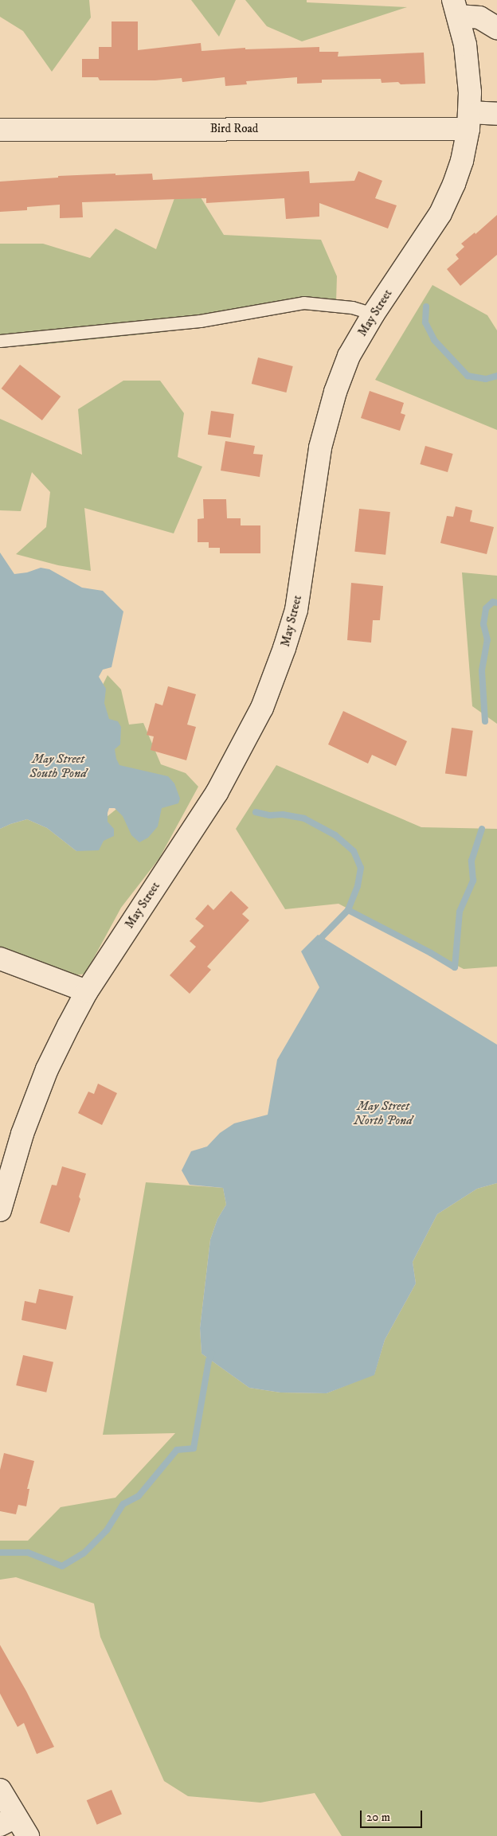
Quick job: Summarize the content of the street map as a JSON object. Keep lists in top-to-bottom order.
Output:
{
  "streets": {
    "street": ["Bird Road", "May Street"]
  },
  "crossings": [
    ["Bird Road", "May Street"]
  ],
  "water": ["May Street South Pond", "May Street North Pond"],
  "scale_bar": "20 m"
}
